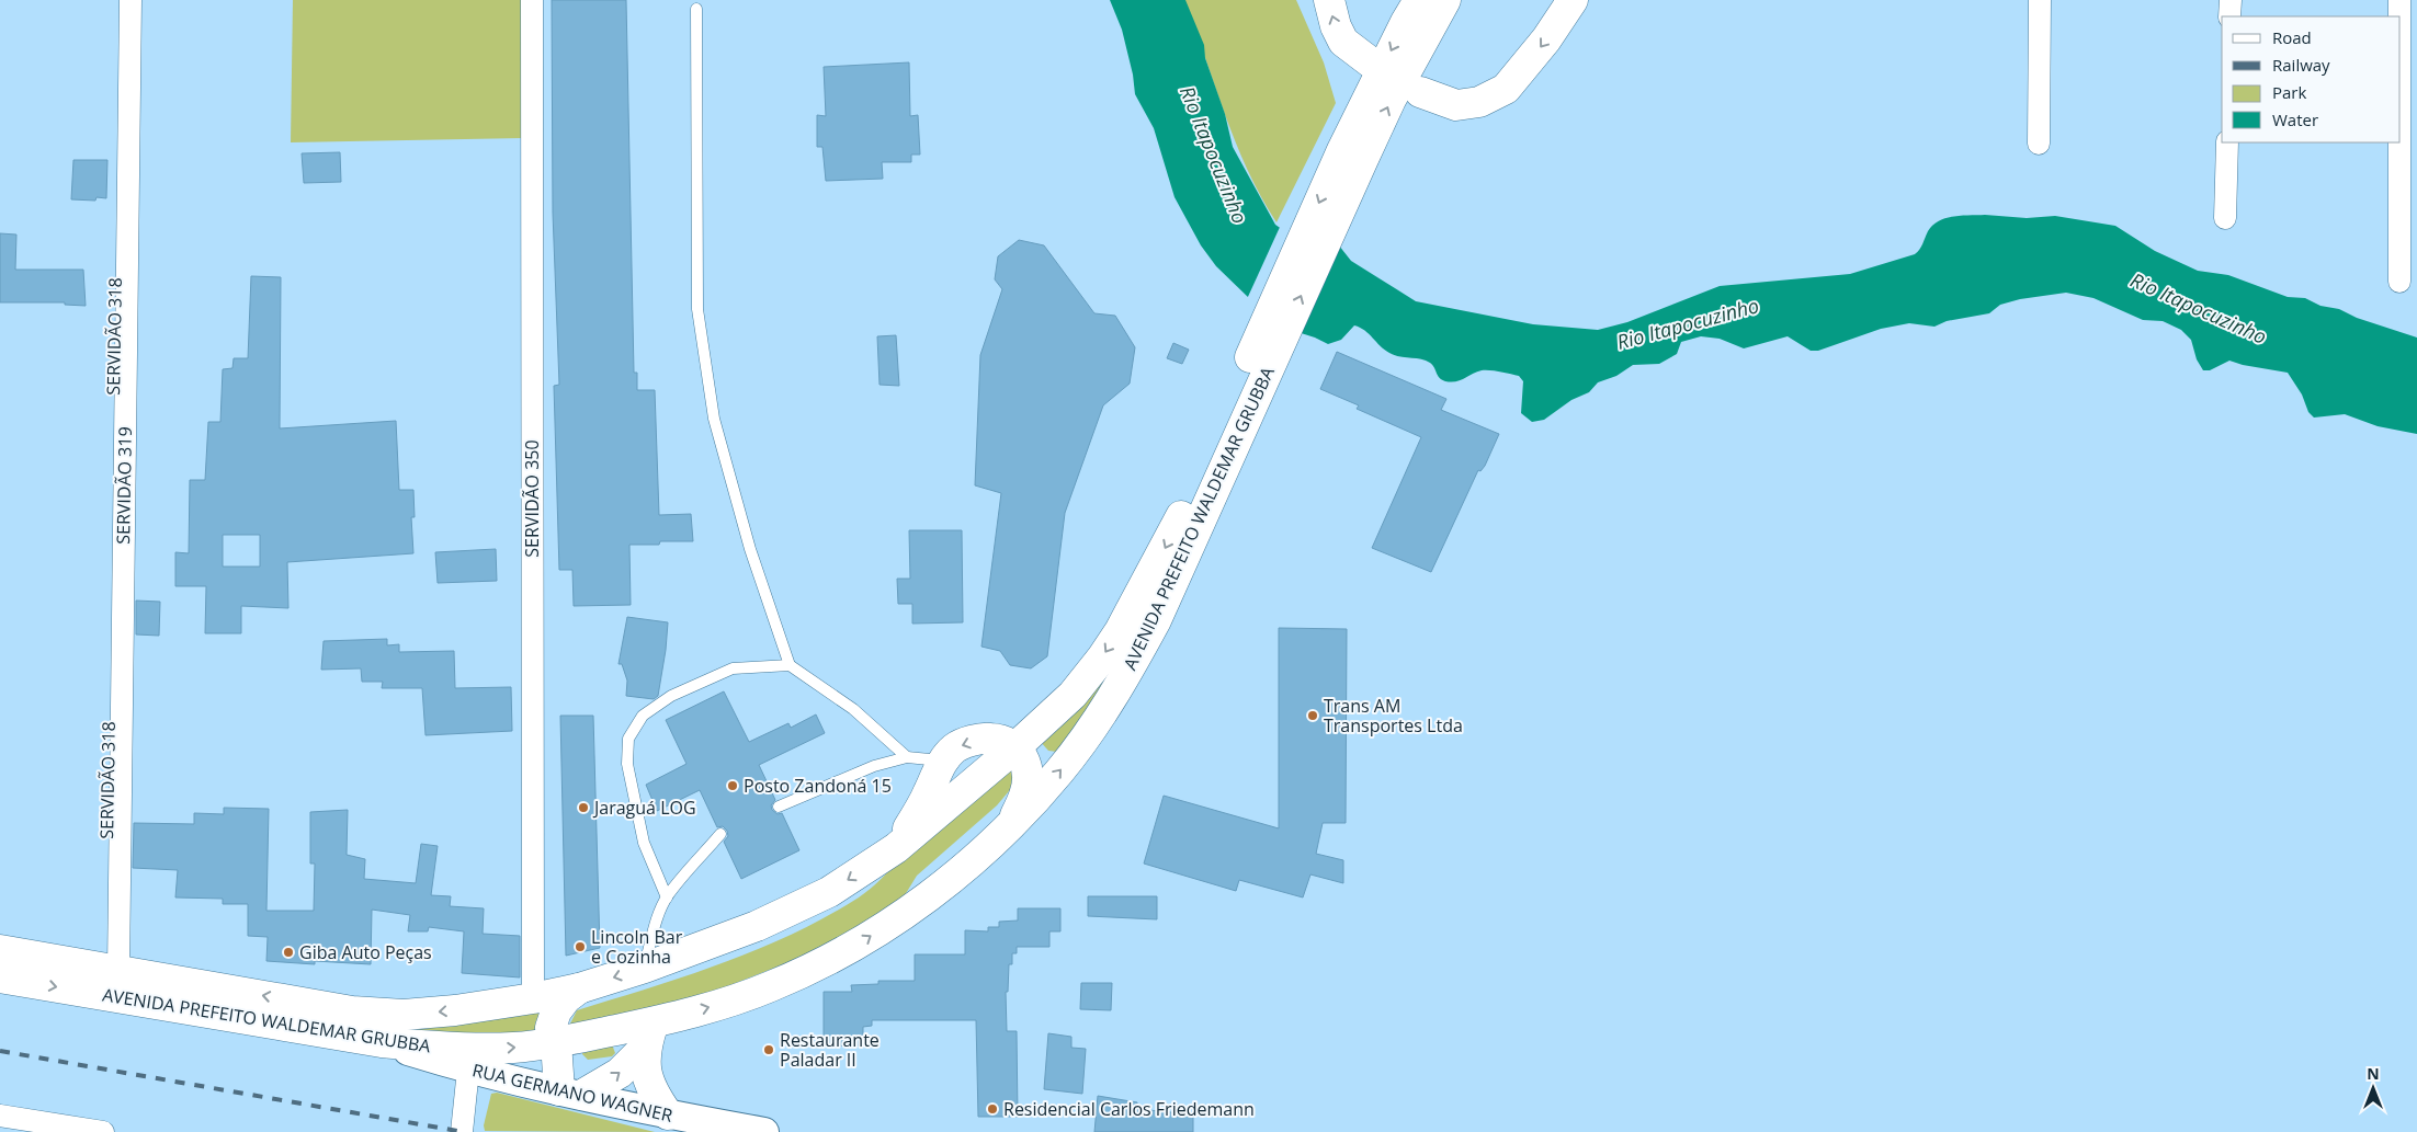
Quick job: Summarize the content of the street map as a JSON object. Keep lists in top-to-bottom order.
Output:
{
  "streets": {
    "highway": ["AVENIDA PREFEITO WALDEMAR GRUBBA"],
    "street": [
      "SERVIDÃO 318",
      "SERVIDÃO 319",
      "SERVIDÃO 350",
      "RUA GERMANO WAGNER"
    ]
  },
  "crossings": [
    ["SERVIDÃO 318", "SERVIDÃO 319"],
    ["SERVIDÃO 318", "AVENIDA PREFEITO WALDEMAR GRUBBA"],
    ["SERVIDÃO 319", "AVENIDA PREFEITO WALDEMAR GRUBBA"],
    ["SERVIDÃO 350", "AVENIDA PREFEITO WALDEMAR GRUBBA"],
    ["AVENIDA PREFEITO WALDEMAR GRUBBA", "RUA GERMANO WAGNER"]
  ],
  "water": ["Rio Itapocuzinho"],
  "places": [
    "Trans AM Transportes Ltda",
    "Posto Zandoná 15",
    "Jaraguá LOG",
    "Lincoln Bar e Cozinha",
    "Giba Auto Peças",
    "Restaurante Paladar II",
    "Residencial Carlos Friedemann"
  ],
  "legend": [
    "Road",
    "Railway",
    "Park",
    "Water"
  ],
  "north": "top"
}
